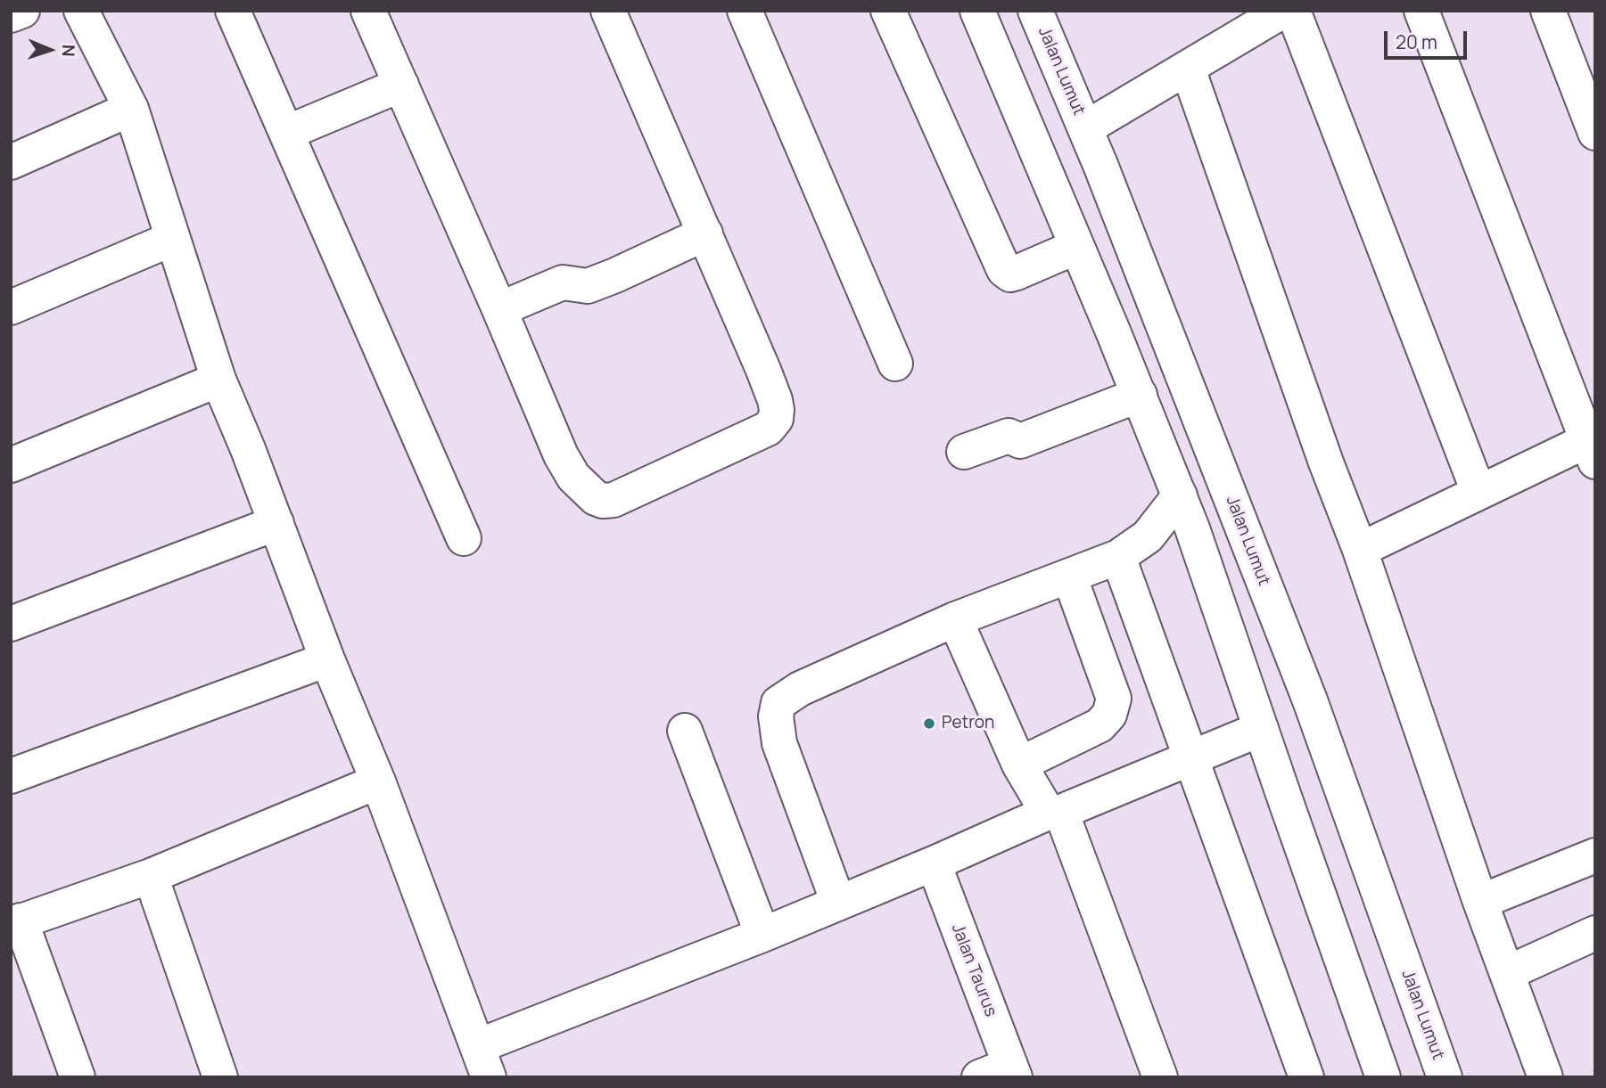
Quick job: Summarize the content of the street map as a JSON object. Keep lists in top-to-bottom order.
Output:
{
  "streets": {
    "street": ["Jalan Lumut", "Jalan Taurus"]
  },
  "places": ["Petron"],
  "scale_bar": "20 m",
  "north": "right"
}
